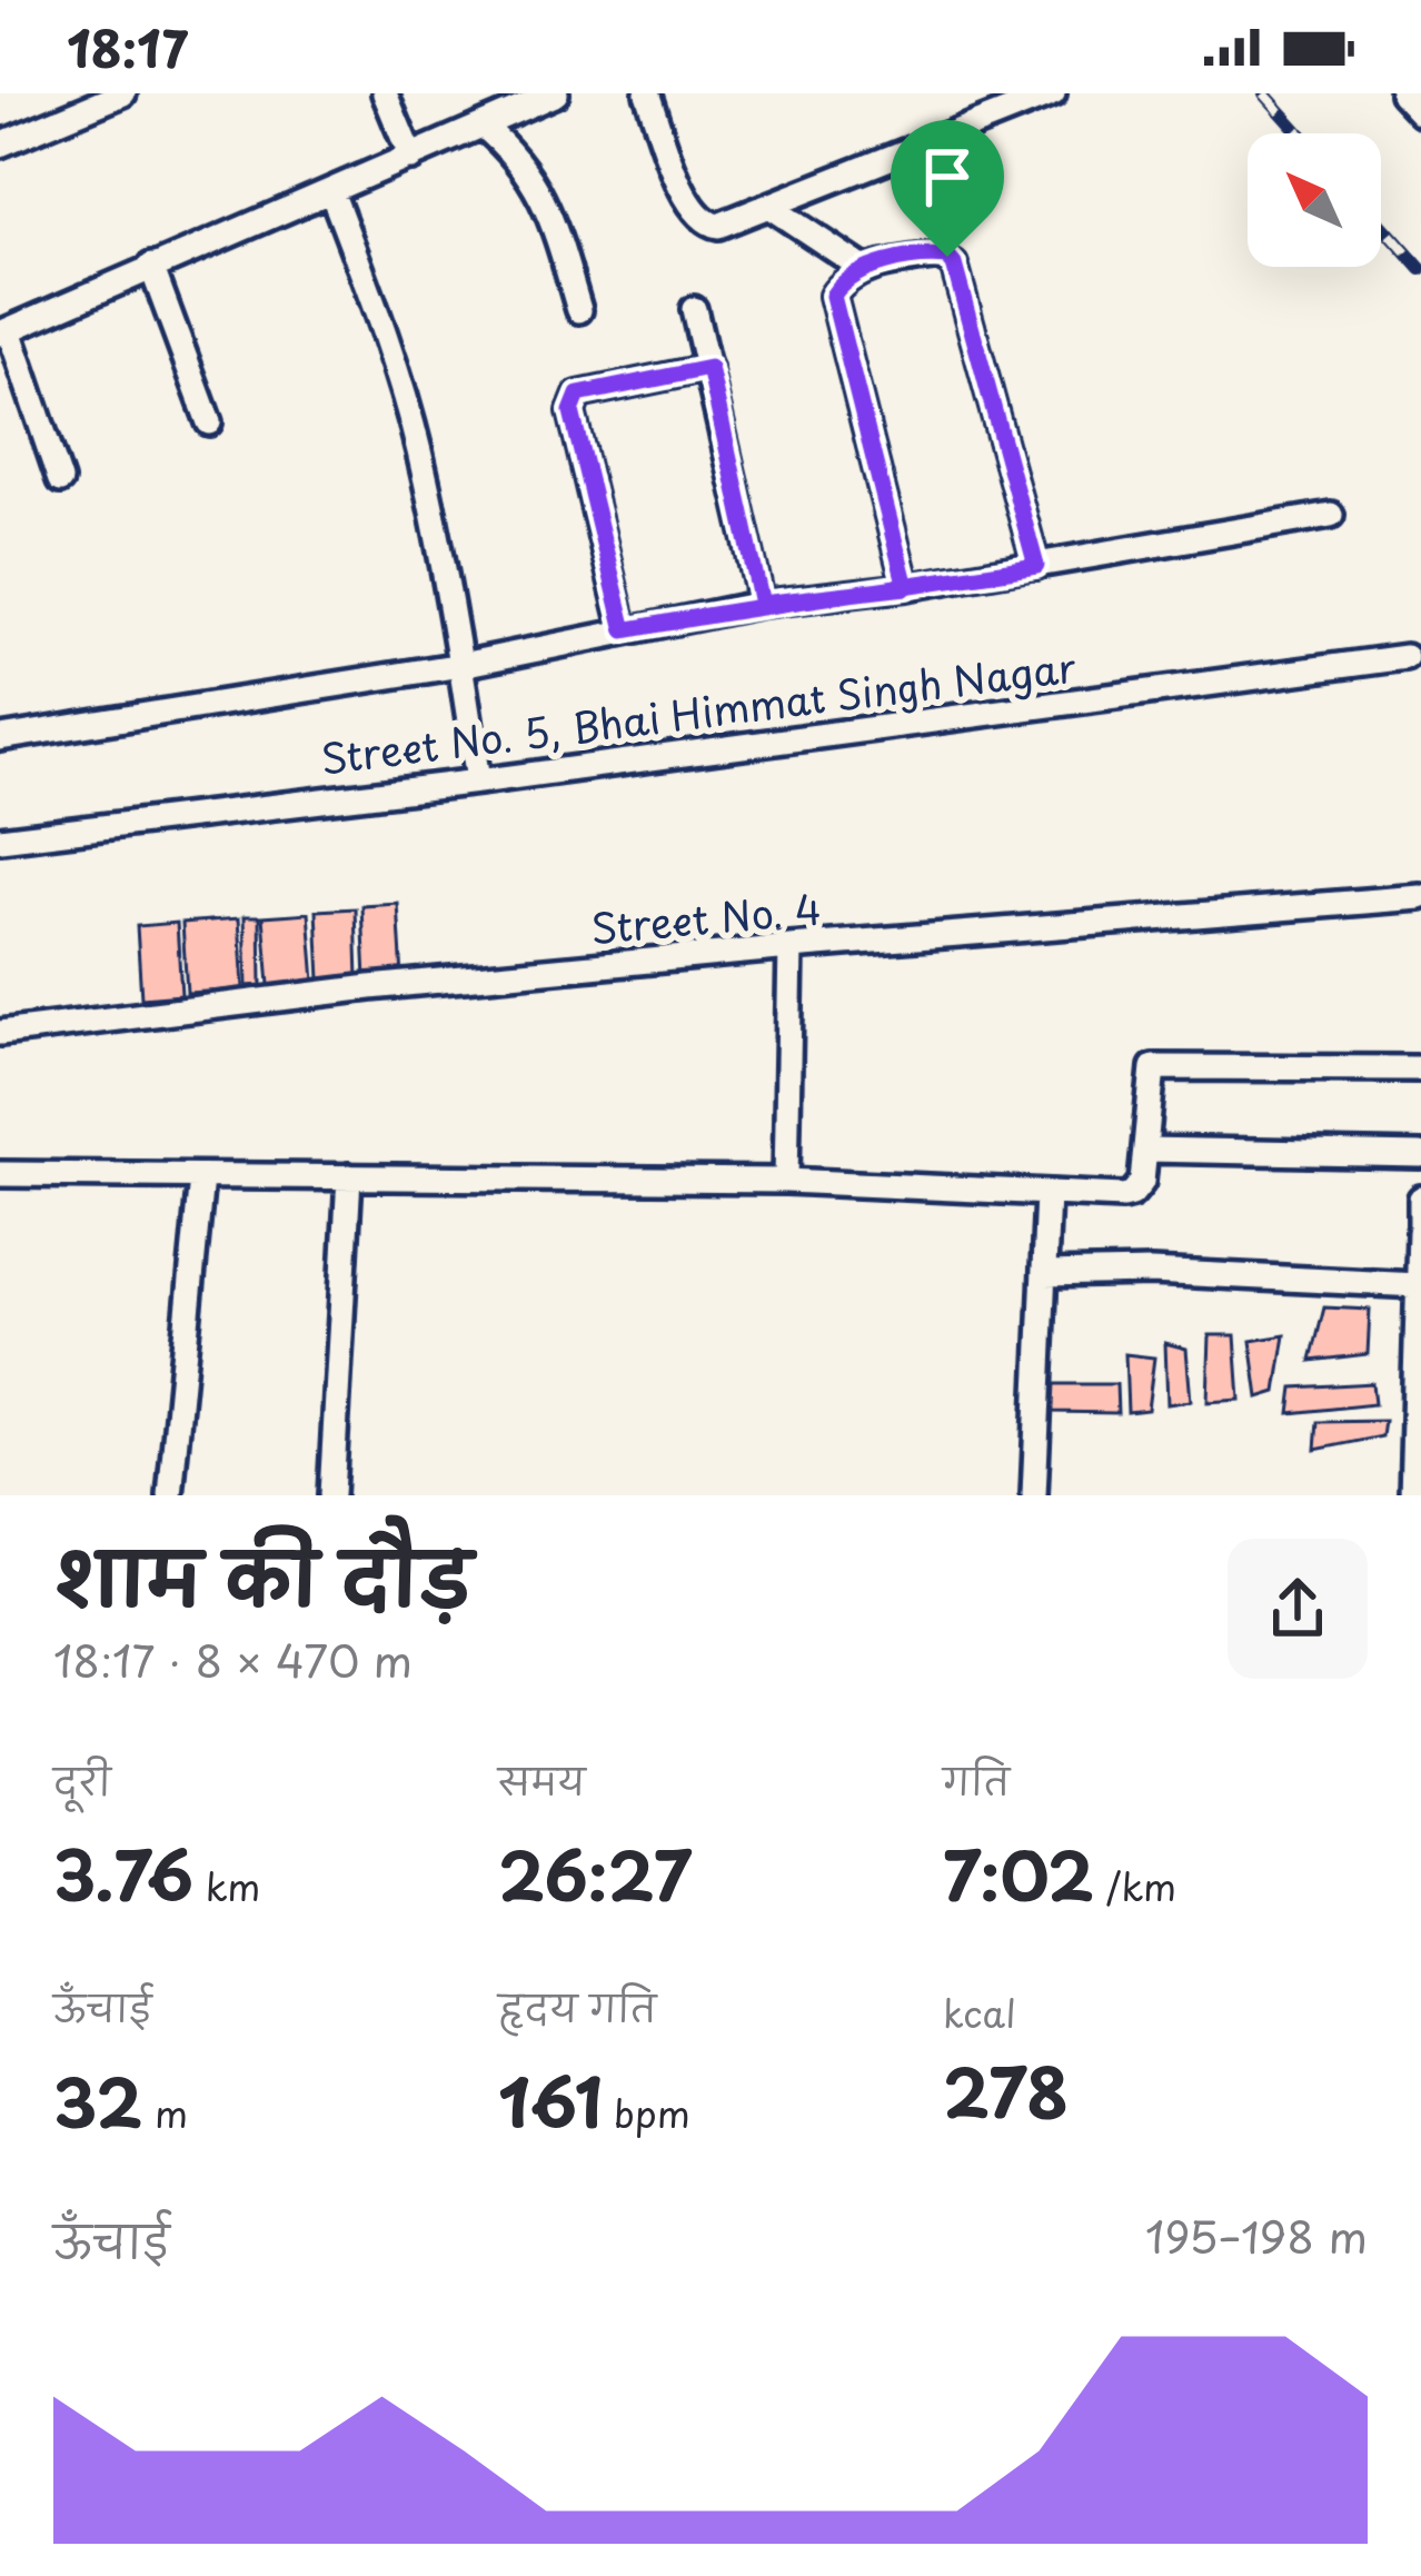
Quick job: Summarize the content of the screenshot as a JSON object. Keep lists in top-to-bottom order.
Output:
{
  "streets": {
    "street": ["Street No. 5, Bhai Himmat Singh Nagar", "Street No. 4"]
  },
  "north": "top left",
  "page": {
    "status": "18:17",
    "heading": ["शाम की दौड़", "18:17 · 8 × 470 m"],
    "stats": [
      ["दूरी", "3.76 km"],
      ["समय", "26:27"],
      ["गति", "7:02 /km"],
      ["ऊँचाई", "32 m"],
      ["हृदय गति", "161 bpm"],
      ["kcal", "278"]
    ],
    "chart": ["ऊँचाई", "195–198 m"]
  }
}
